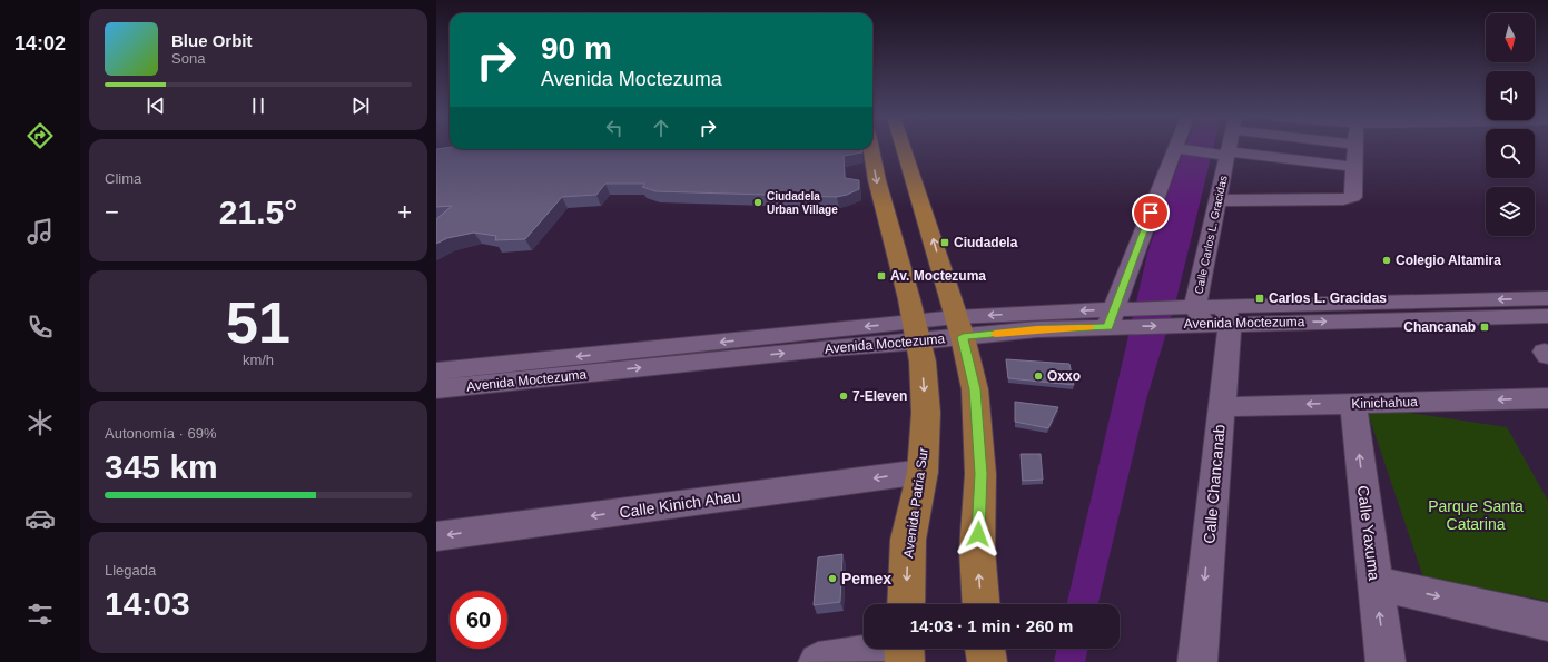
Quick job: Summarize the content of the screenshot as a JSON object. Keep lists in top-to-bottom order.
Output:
{
  "streets": {
    "main road": ["Avenida Patria Sur"],
    "street": [
      "Calle Carlos L. Gracidas",
      "Avenida Moctezuma",
      "Kinichahua",
      "Calle Chancanab",
      "Calle Kinich Ahau",
      "Calle Yaxuma"
    ]
  },
  "crossings": [
    ["Calle Carlos L. Gracidas", "Avenida Moctezuma"],
    ["Avenida Moctezuma", "Calle Chancanab"],
    ["Avenida Moctezuma", "Avenida Patria Sur"],
    ["Kinichahua", "Calle Chancanab"],
    ["Kinichahua", "Calle Yaxuma"],
    ["Avenida Patria Sur", "Calle Kinich Ahau"]
  ],
  "one_way": ["Calle Chancanab", "Calle Kinich Ahau", "Calle Yaxuma"],
  "parks": ["Parque Santa Catarina"],
  "places": {
    "other": [
      "Ciudadela Urban Village",
      "Colegio Altamira",
      "Oxxo",
      "7-Eleven",
      "Pemex"
    ],
    "transit": [
      "Ciudadela",
      "Av. Moctezuma",
      "Carlos L. Gracidas",
      "Chancanab"
    ]
  },
  "north": "bottom",
  "page": {
    "tabs": "14:02",
    "turn": ["90 m", "Avenida Moctezuma"],
    "song": ["Blue Orbit", "Sona"],
    "tile": [
      "Clima",
      ["51", "km/h"],
      ["Autonomía · 69%", "345 km"],
      ["Llegada", "14:03"]
    ],
    "heat": ["−", "21.5°", "+"],
    "limit": "60",
    "trip": "14:03 · 1 min · 260 m"
  }
}
